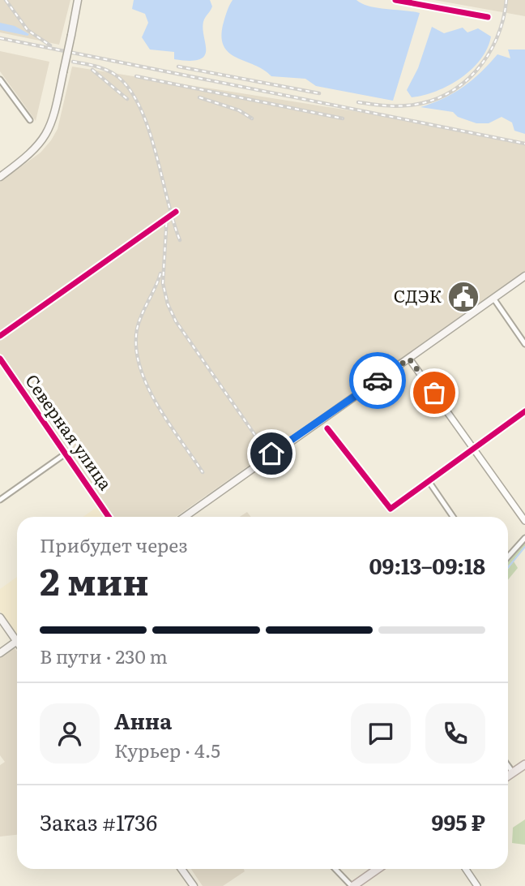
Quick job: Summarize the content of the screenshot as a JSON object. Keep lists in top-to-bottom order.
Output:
{
  "streets": {
    "street": ["Северная улица"]
  },
  "places": {
    "public building": ["СДЭК"]
  },
  "page": {
    "heading": ["2 мин", "Прибудет через", "09:13–09:18"],
    "panel": [
      "Анна",
      "Курьер · 4.5",
      "Заказ #1736",
      "995 ₽"
    ],
    "bar": "В пути · 230 m"
  }
}
